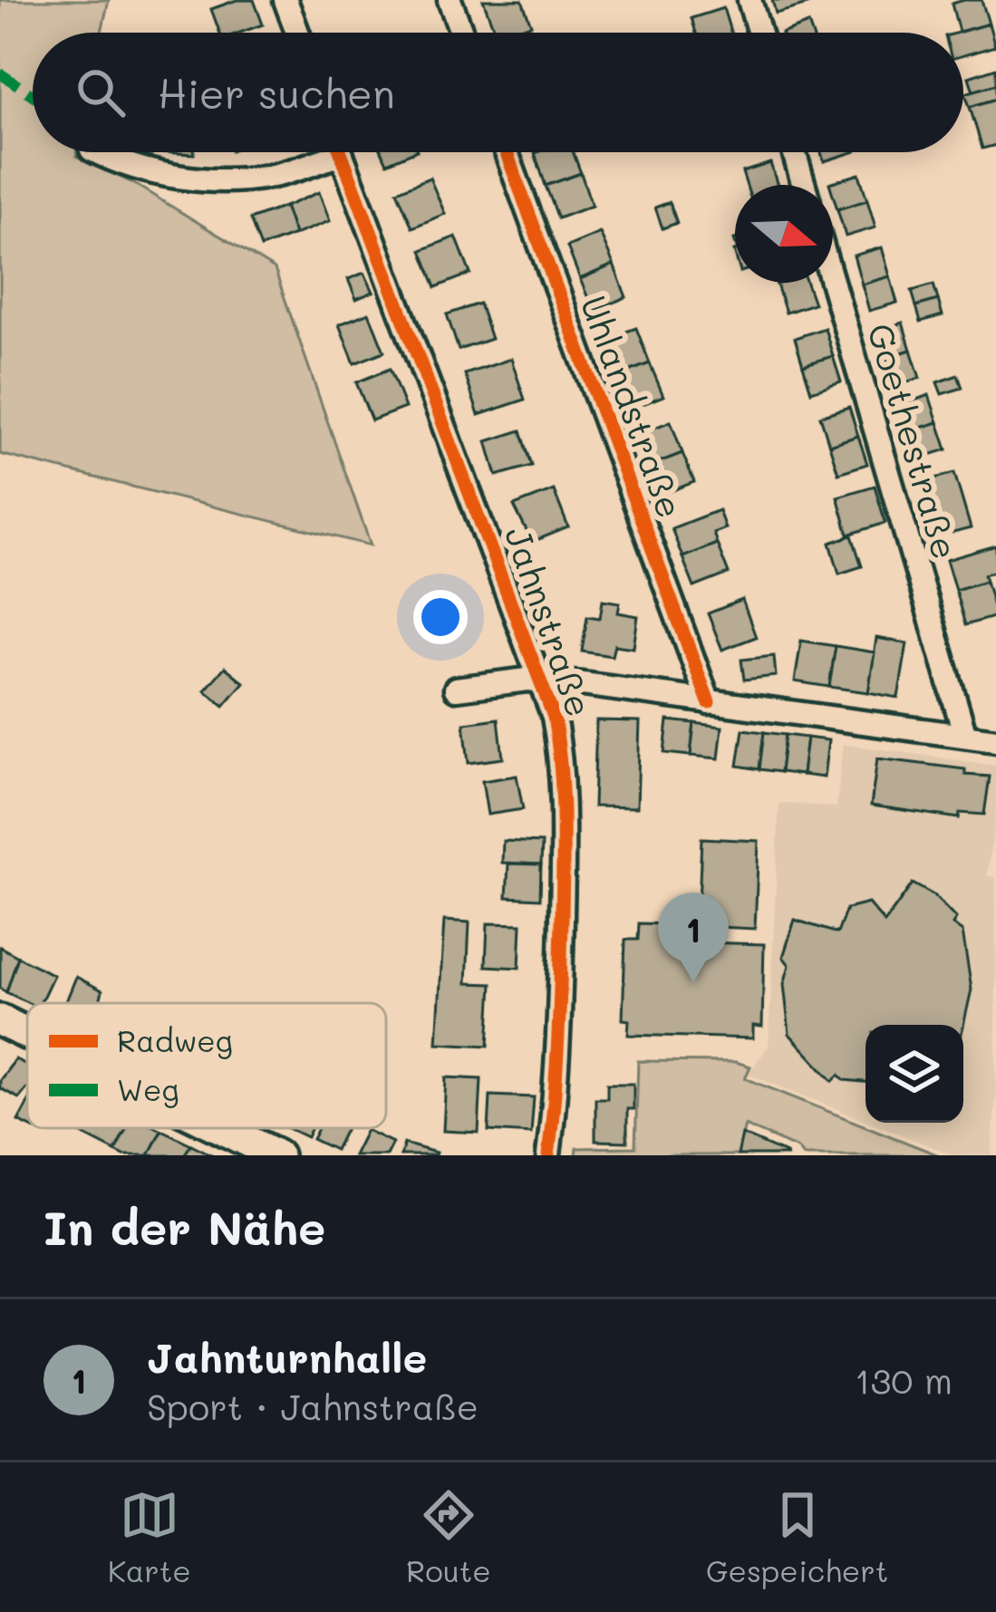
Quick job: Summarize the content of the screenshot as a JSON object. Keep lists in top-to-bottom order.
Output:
{
  "streets": {
    "street": ["Uhlandstraße", "Goethestraße", "Jahnstraße"]
  },
  "legend": ["Radweg", "Weg"],
  "north": "right",
  "page": {
    "search": "Hier suchen",
    "pins": "1",
    "heading": "In der Nähe",
    "list": [
      {
        "mark": "1",
        "name": "Jahnturnhalle",
        "note": "Sport · Jahnstraße",
        "value": "130 m"
      }
    ],
    "nav": ["Karte", "Route", "Gespeichert"]
  }
}
